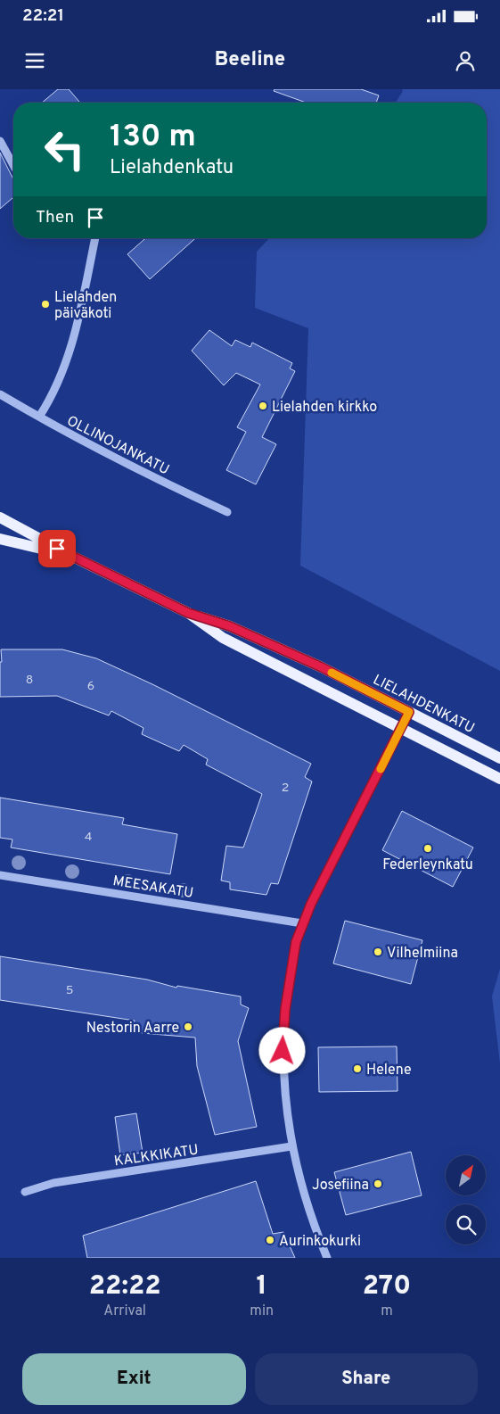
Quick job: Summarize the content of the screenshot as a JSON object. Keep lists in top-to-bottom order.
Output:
{
  "streets": {
    "main road": ["LIELAHDENKATU"],
    "street": ["OLLINOJANKATU", "MEESAKATU", "KALKKIKATU"]
  },
  "places": [
    "Lielahden päiväkoti",
    "Lielahden kirkko",
    "Federleynkatu",
    "Vilhelmiina",
    "Nestorin Aarre",
    "Helene",
    "Josefiina",
    "Aurinkokurki"
  ],
  "house_numbers": [
    "8",
    "6",
    "2",
    "4",
    "5"
  ],
  "north": "top right",
  "page": {
    "status": "22:21",
    "header": "Beeline",
    "turn": ["130 m", "Lielahdenkatu"],
    "then": "Then",
    "eta": [
      "22:22",
      "Arrival",
      "1",
      "min",
      "270",
      "m"
    ],
    "buttons": ["Exit", "Share"]
  }
}
